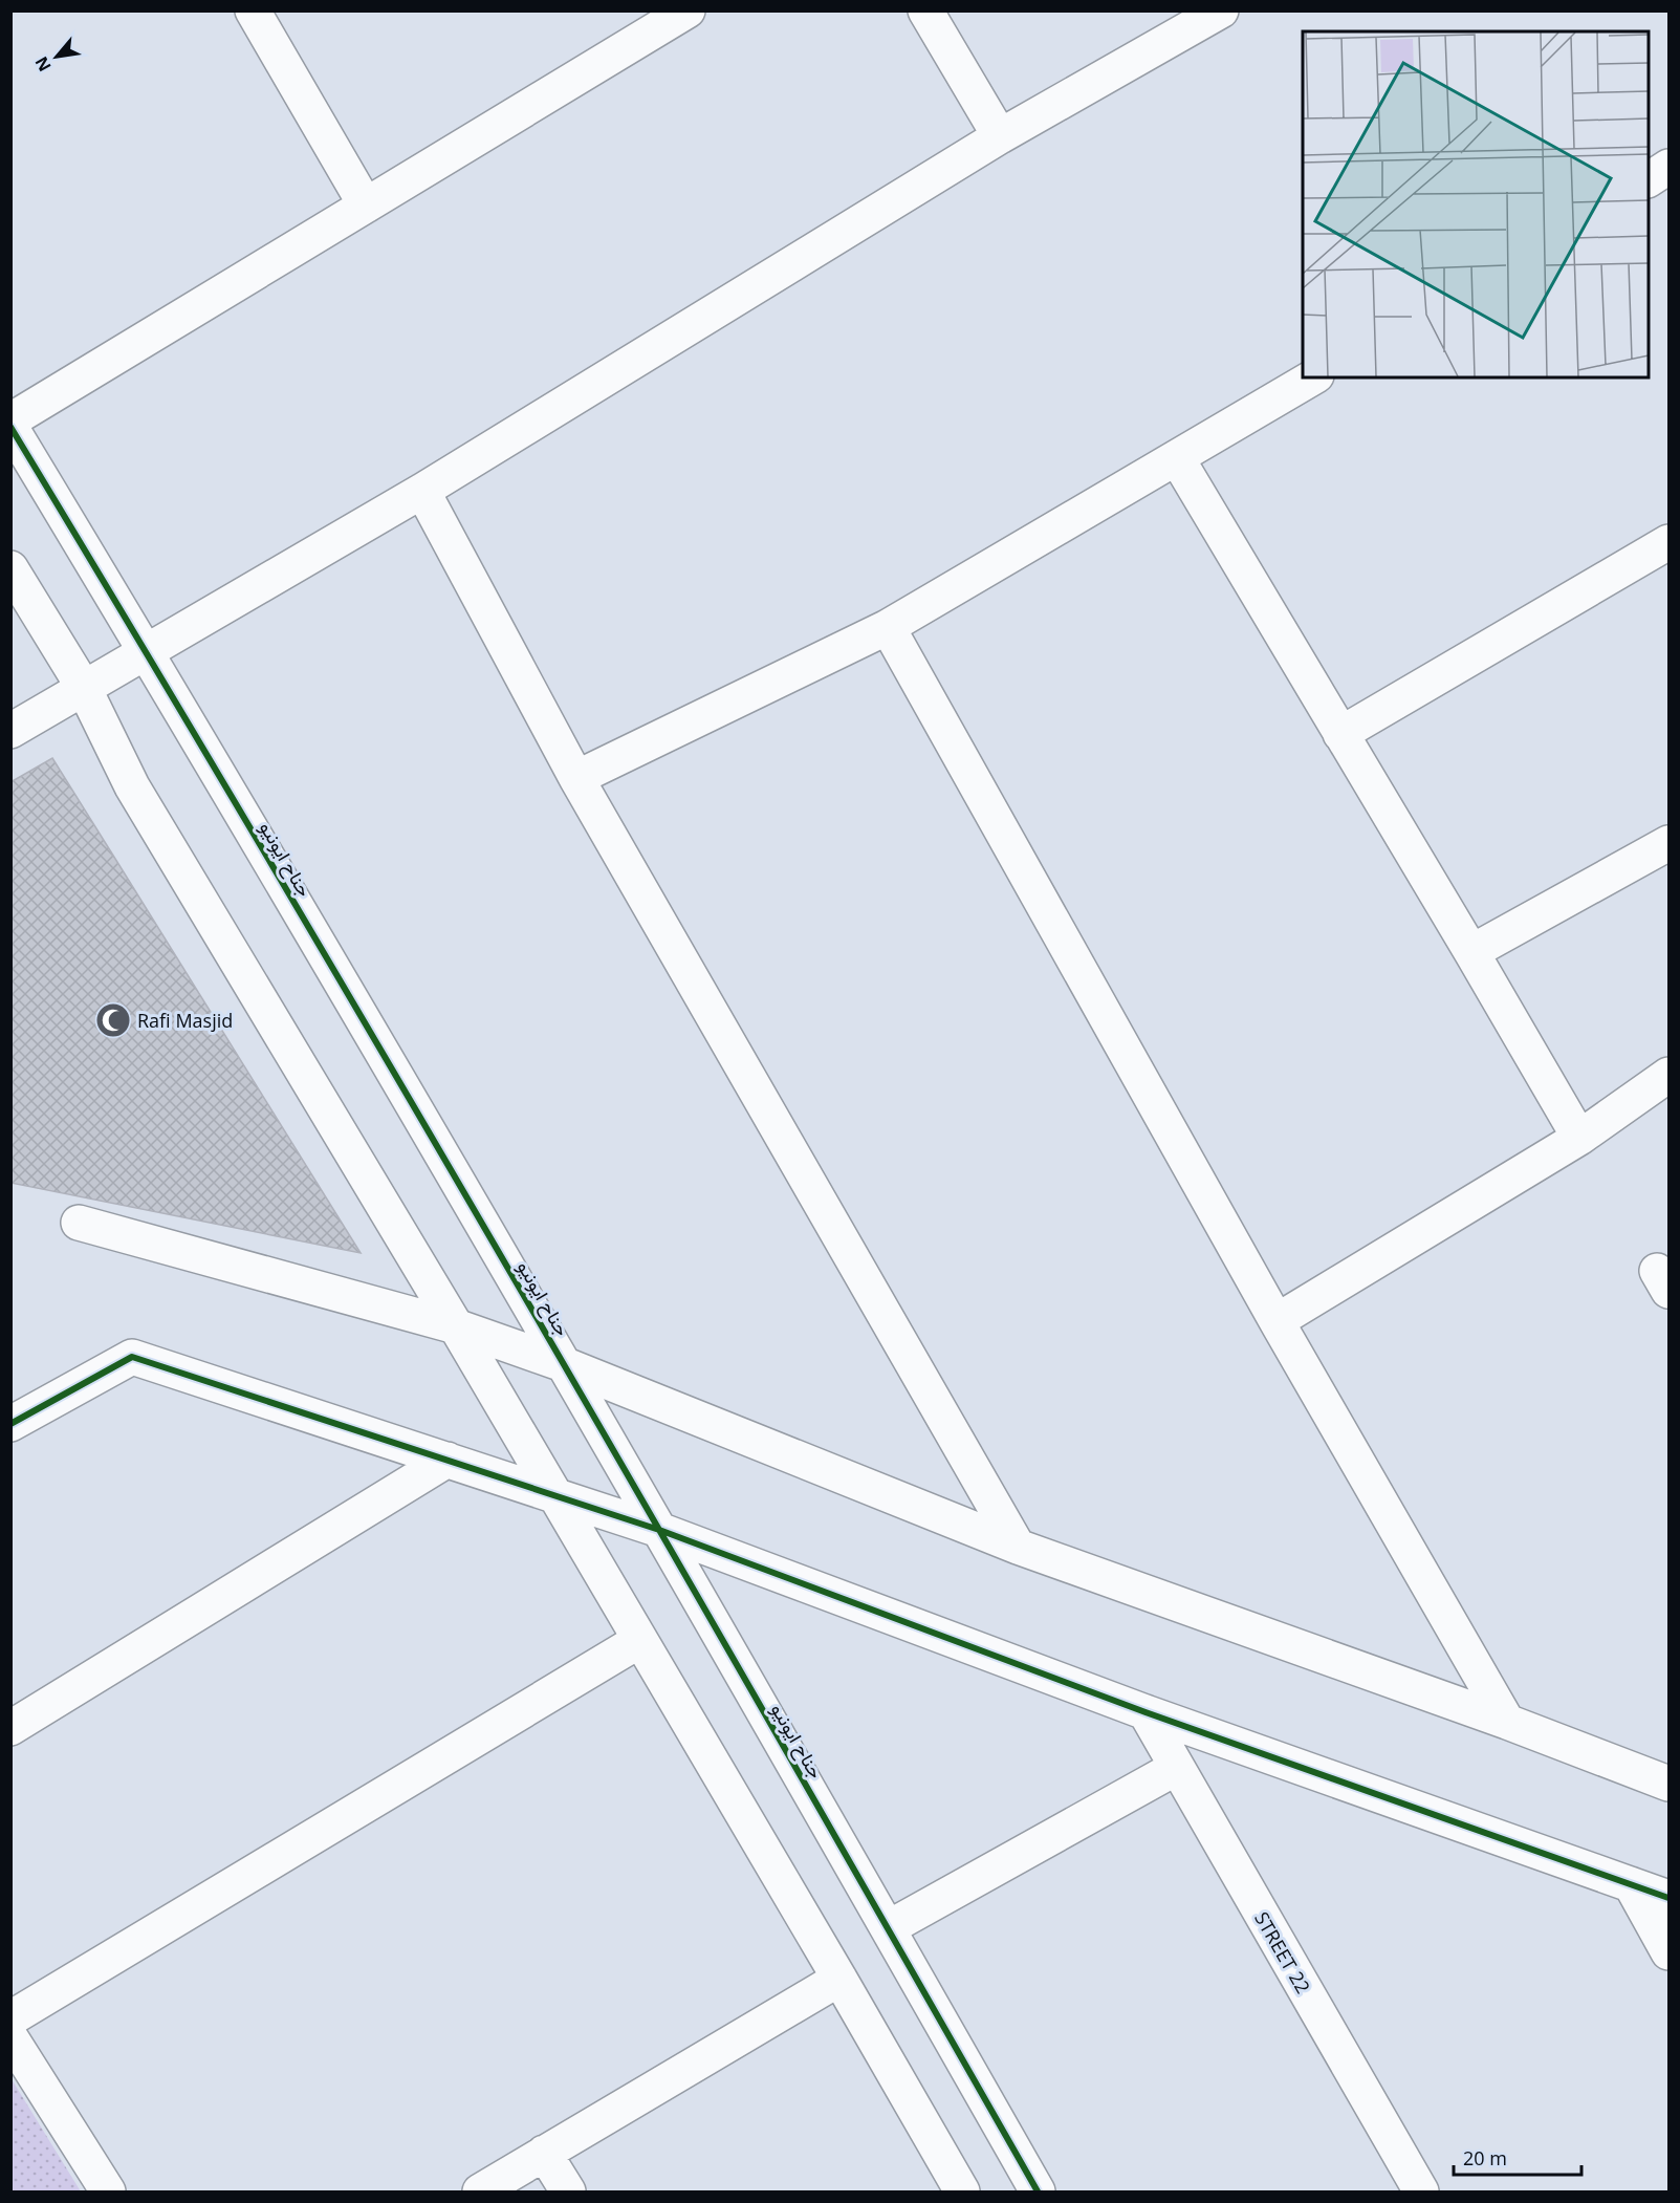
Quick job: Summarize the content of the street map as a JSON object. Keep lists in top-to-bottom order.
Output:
{
  "streets": {
    "street": ["جناح ایونیو", "STREET 22"]
  },
  "places": {
    "mosque": ["Rafi Masjid"]
  },
  "scale_bar": "20 m",
  "north": "bottom left"
}
